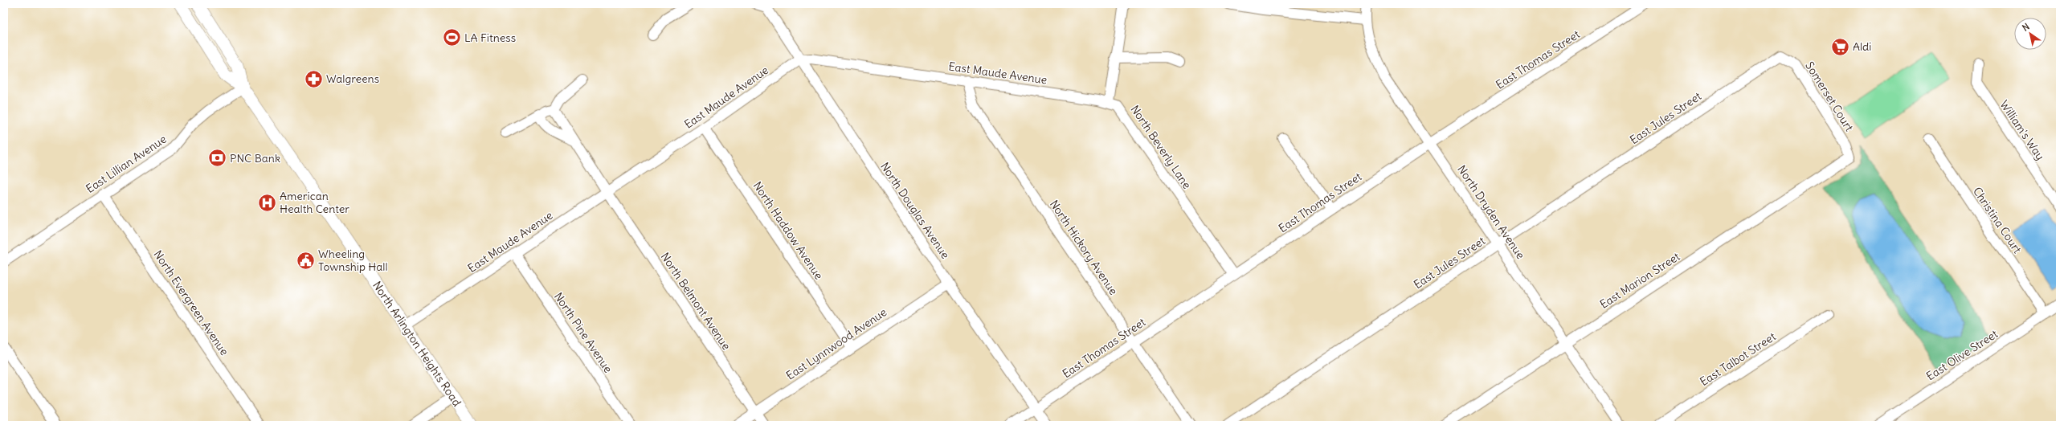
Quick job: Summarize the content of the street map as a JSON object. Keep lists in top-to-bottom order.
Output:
{
  "streets": {
    "main road": ["North Arlington Heights Road"],
    "street": [
      "East Thomas Street",
      "East Maude Avenue",
      "Somerset Court",
      "East Jules Street",
      "William's Way",
      "North Beverly Lane",
      "East Lillian Avenue",
      "North Douglas Avenue",
      "North Dryden Avenue",
      "Christina Court",
      "North Haddow Avenue",
      "North Hickory Avenue",
      "East Marion Street",
      "North Belmont Avenue",
      "North Evergreen Avenue",
      "North Pine Avenue",
      "East Lynnwood Avenue",
      "East Olive Street",
      "East Talbot Street"
    ]
  },
  "crossings": [
    ["East Thomas Street", "North Beverly Lane"],
    ["East Thomas Street", "North Douglas Avenue"],
    ["East Thomas Street", "North Dryden Avenue"],
    ["East Thomas Street", "North Hickory Avenue"],
    ["East Maude Avenue", "North Beverly Lane"],
    ["East Maude Avenue", "North Douglas Avenue"],
    ["East Maude Avenue", "North Haddow Avenue"],
    ["East Maude Avenue", "North Hickory Avenue"],
    ["East Maude Avenue", "North Belmont Avenue"],
    ["East Maude Avenue", "North Pine Avenue"],
    ["East Maude Avenue", "North Arlington Heights Road"],
    ["Somerset Court", "East Jules Street"],
    ["Somerset Court", "East Marion Street"],
    ["East Jules Street", "North Dryden Avenue"],
    ["East Lillian Avenue", "North Evergreen Avenue"],
    ["East Lillian Avenue", "North Arlington Heights Road"],
    ["North Douglas Avenue", "East Lynnwood Avenue"],
    ["North Dryden Avenue", "East Marion Street"],
    ["Christina Court", "East Olive Street"],
    ["North Haddow Avenue", "East Lynnwood Avenue"],
    ["North Belmont Avenue", "East Lynnwood Avenue"]
  ],
  "places": {
    "sports": ["LA Fitness"],
    "supermarket": ["Aldi"],
    "pharmacy": ["Walgreens"],
    "bank": ["PNC Bank"],
    "hospital": ["American Health Center"],
    "public building": ["Wheeling Township Hall"]
  },
  "north": "top left"
}
